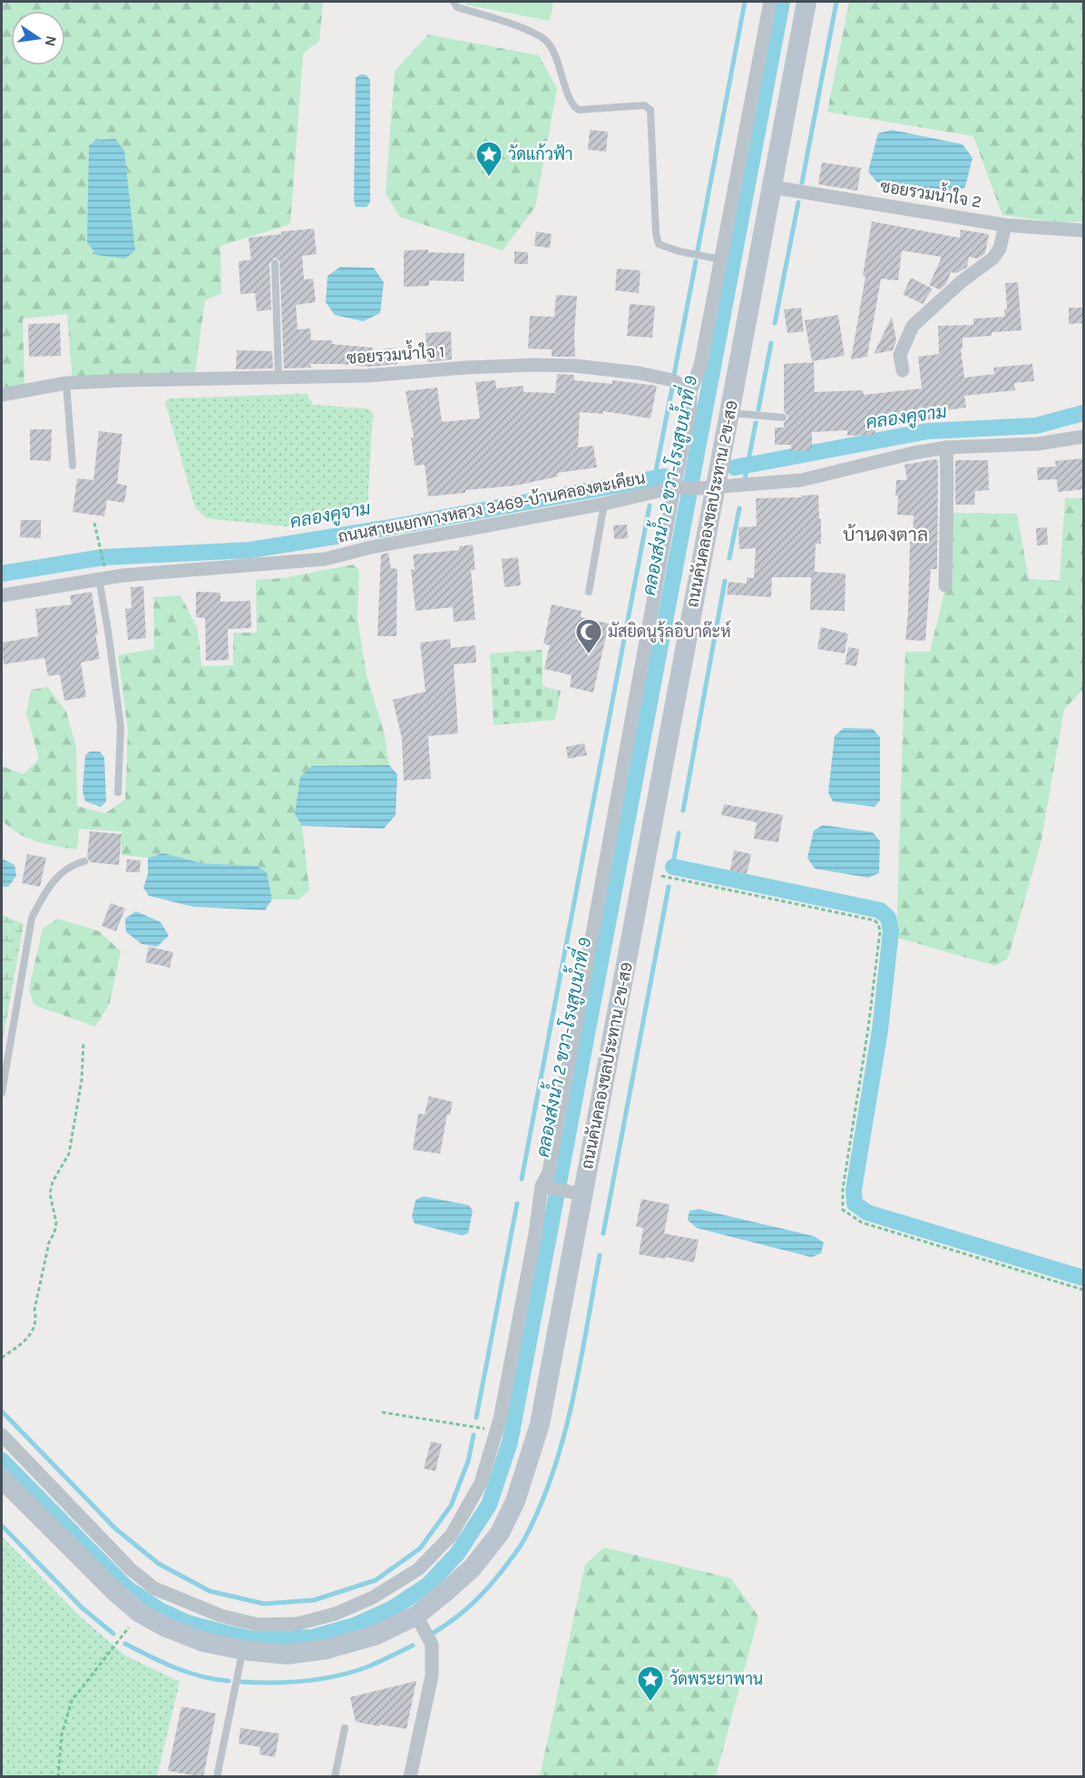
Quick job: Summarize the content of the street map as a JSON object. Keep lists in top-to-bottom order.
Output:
{
  "streets": {
    "street": [
      "ซอยรวมน้ำใจ 2",
      "ซอยรวมน้ำใจ 1",
      "ถนนคันคลองชลประทาน 2ข-ส9",
      "ถนนสายแยกทางหลวง 3469-บ้านคลองตะเคียน"
    ]
  },
  "crossings": [
    ["ซอยรวมน้ำใจ 2", "ถนนคันคลองชลประทาน 2ข-ส9"],
    ["ถนนคันคลองชลประทาน 2ข-ส9", "ถนนสายแยกทางหลวง 3469-บ้านคลองตะเคียน"]
  ],
  "districts": ["บ้านดงตาล"],
  "water": ["คลองคูจาม", "คลองส่งน้ำ 2 ขวา-โรงสูบน้ำที่ 9"],
  "places": {
    "place": ["วัดแก้วฟ้า", "วัดพระยาพาน"],
    "mosque": ["มัสยิดนูรุ้ลอิบาด๊ะห์"]
  },
  "north": "right"
}
